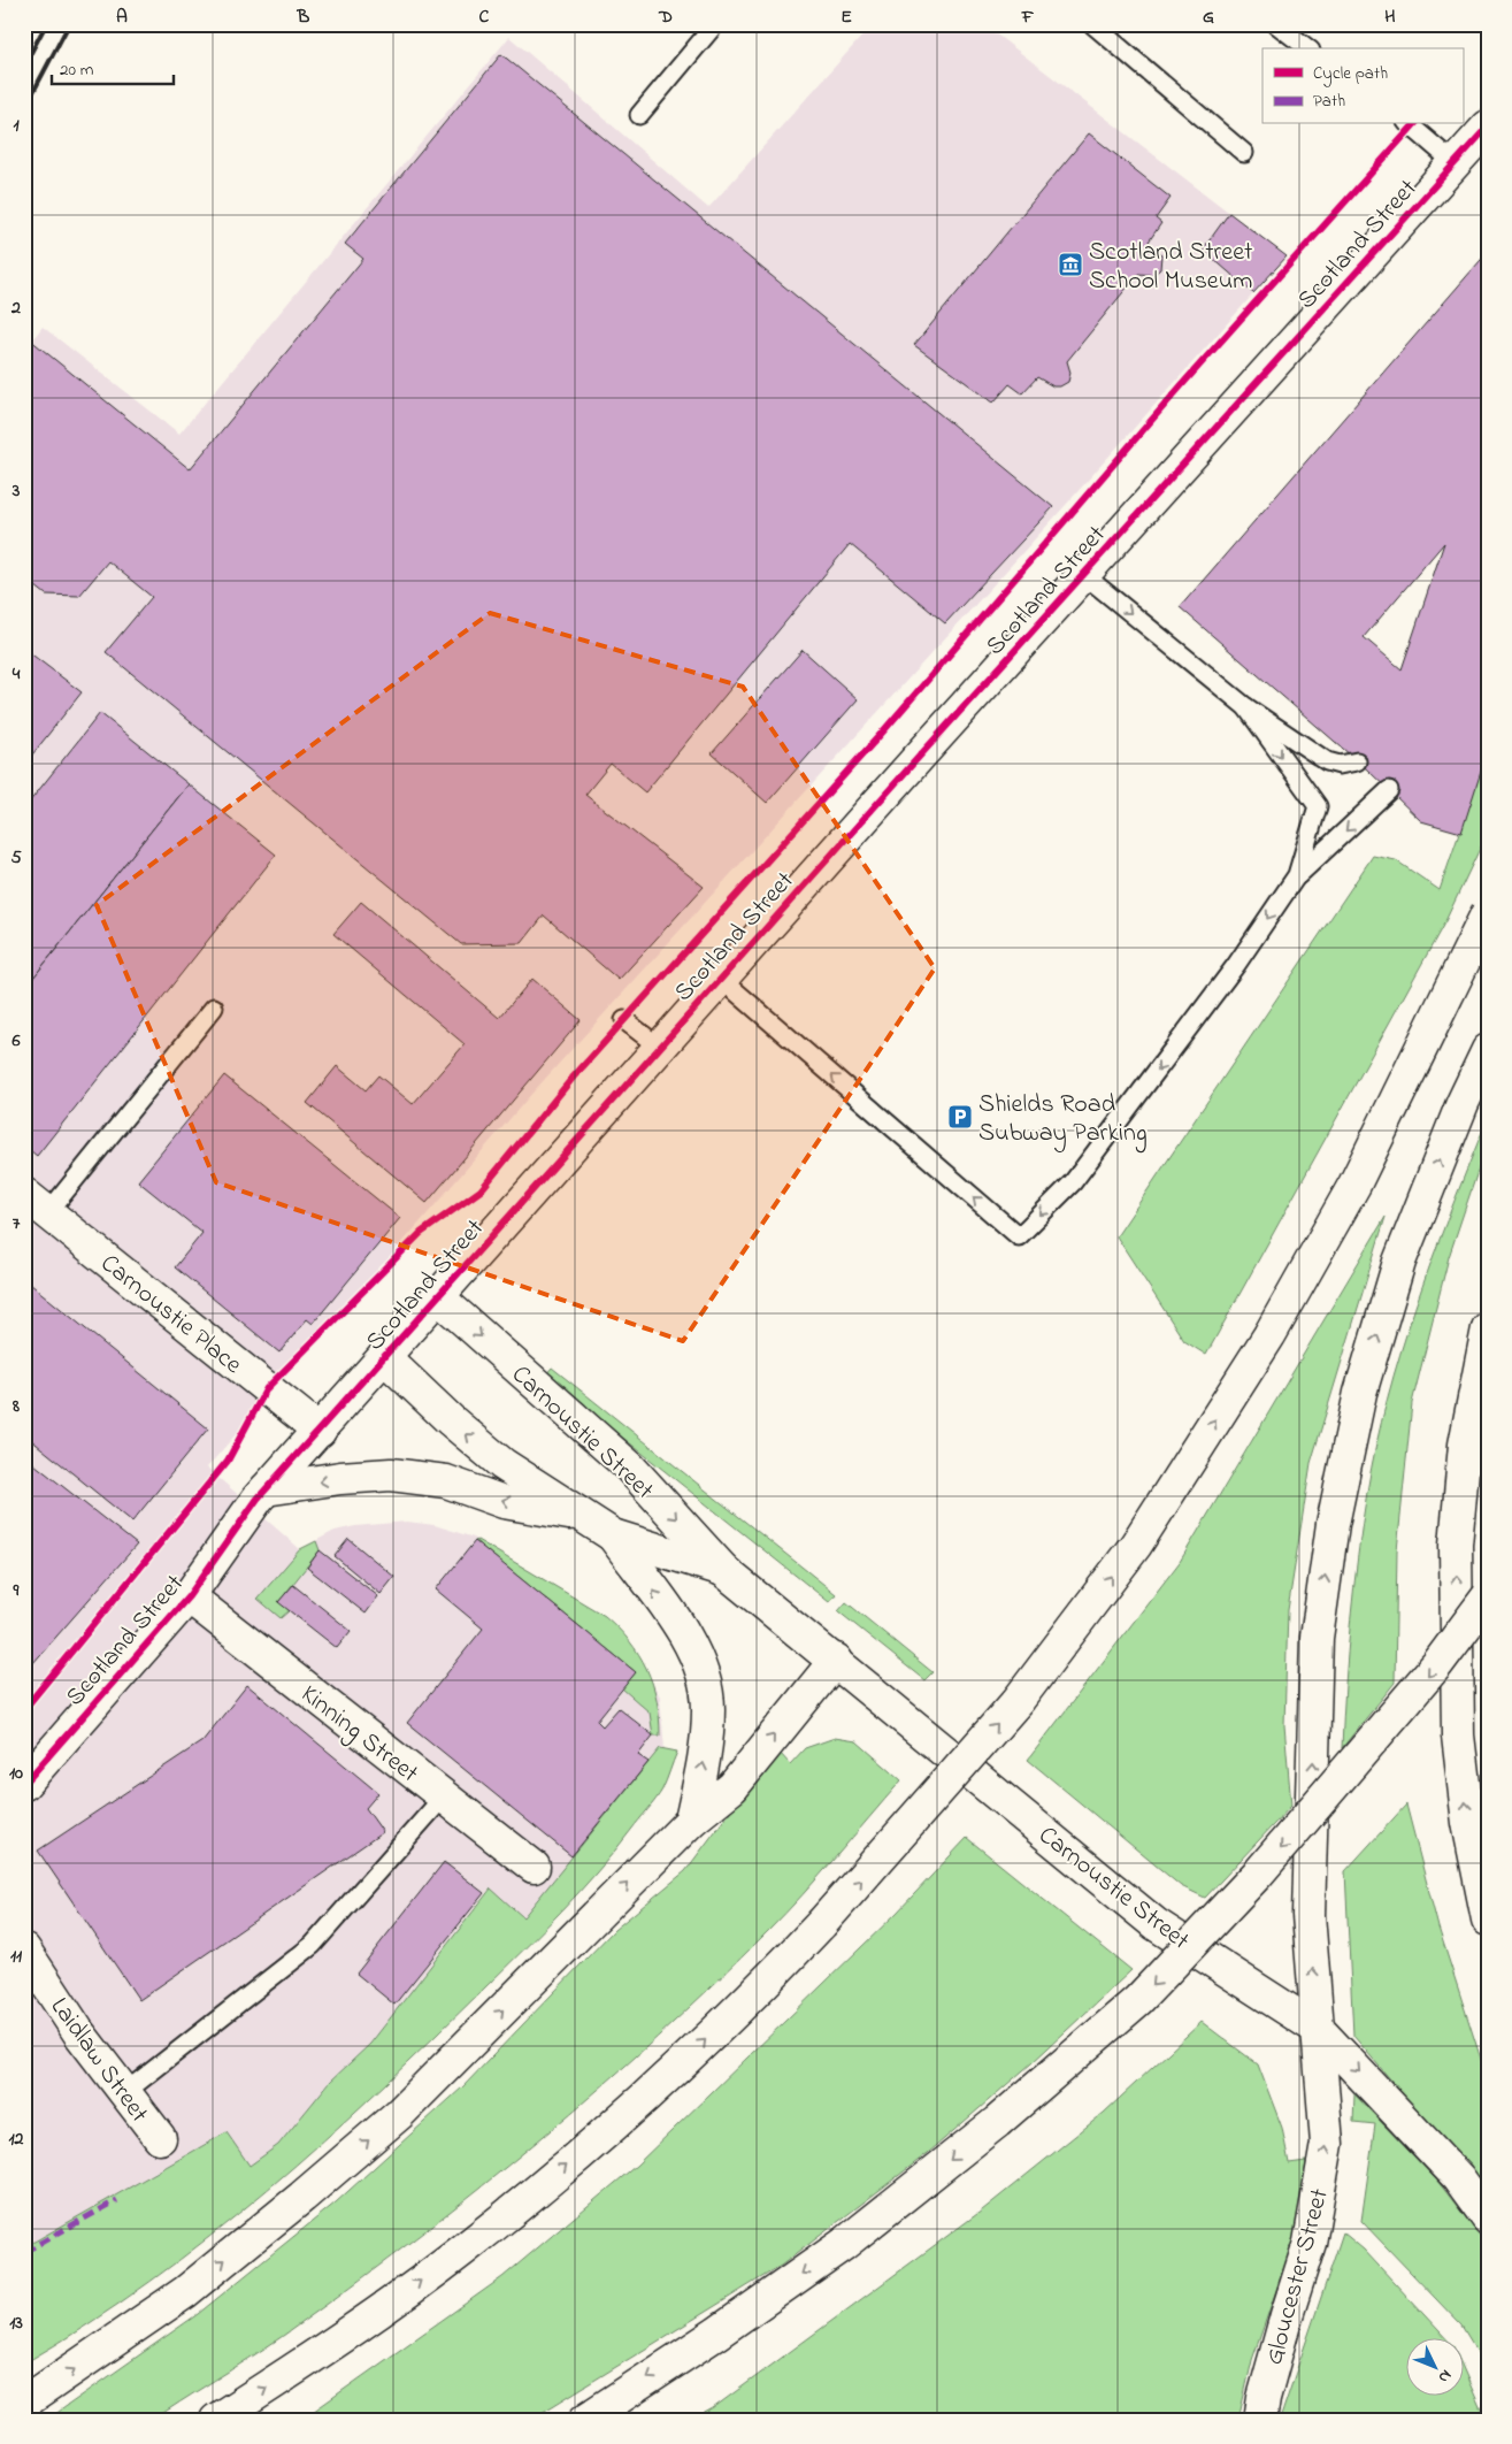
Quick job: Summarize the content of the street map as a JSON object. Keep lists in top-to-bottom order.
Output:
{
  "streets": {
    "main road": [
      "Scotland Street",
      "Carnoustie Place",
      "Carnoustie Street",
      "Kinning Street",
      "Laidlaw Street",
      "Gloucester Street"
    ]
  },
  "crossings": [
    ["Scotland Street", "Carnoustie Place"],
    ["Scotland Street", "Carnoustie Street"],
    ["Scotland Street", "Kinning Street"],
    ["Carnoustie Street", "Gloucester Street"]
  ],
  "places": {
    "museum": ["Scotland Street School Museum"],
    "parking": ["Shields Road Subway Parking"]
  },
  "legend": ["Cycle path", "Path"],
  "scale_bar": "20 m",
  "north": "bottom right",
  "grid": {
    "columns": [
      "A",
      "B",
      "C",
      "D",
      "E",
      "F",
      "G",
      "H"
    ],
    "rows": [
      "1",
      "2",
      "3",
      "4",
      "5",
      "6",
      "7",
      "8",
      "9",
      "10",
      "11",
      "12",
      "13"
    ]
  }
}
